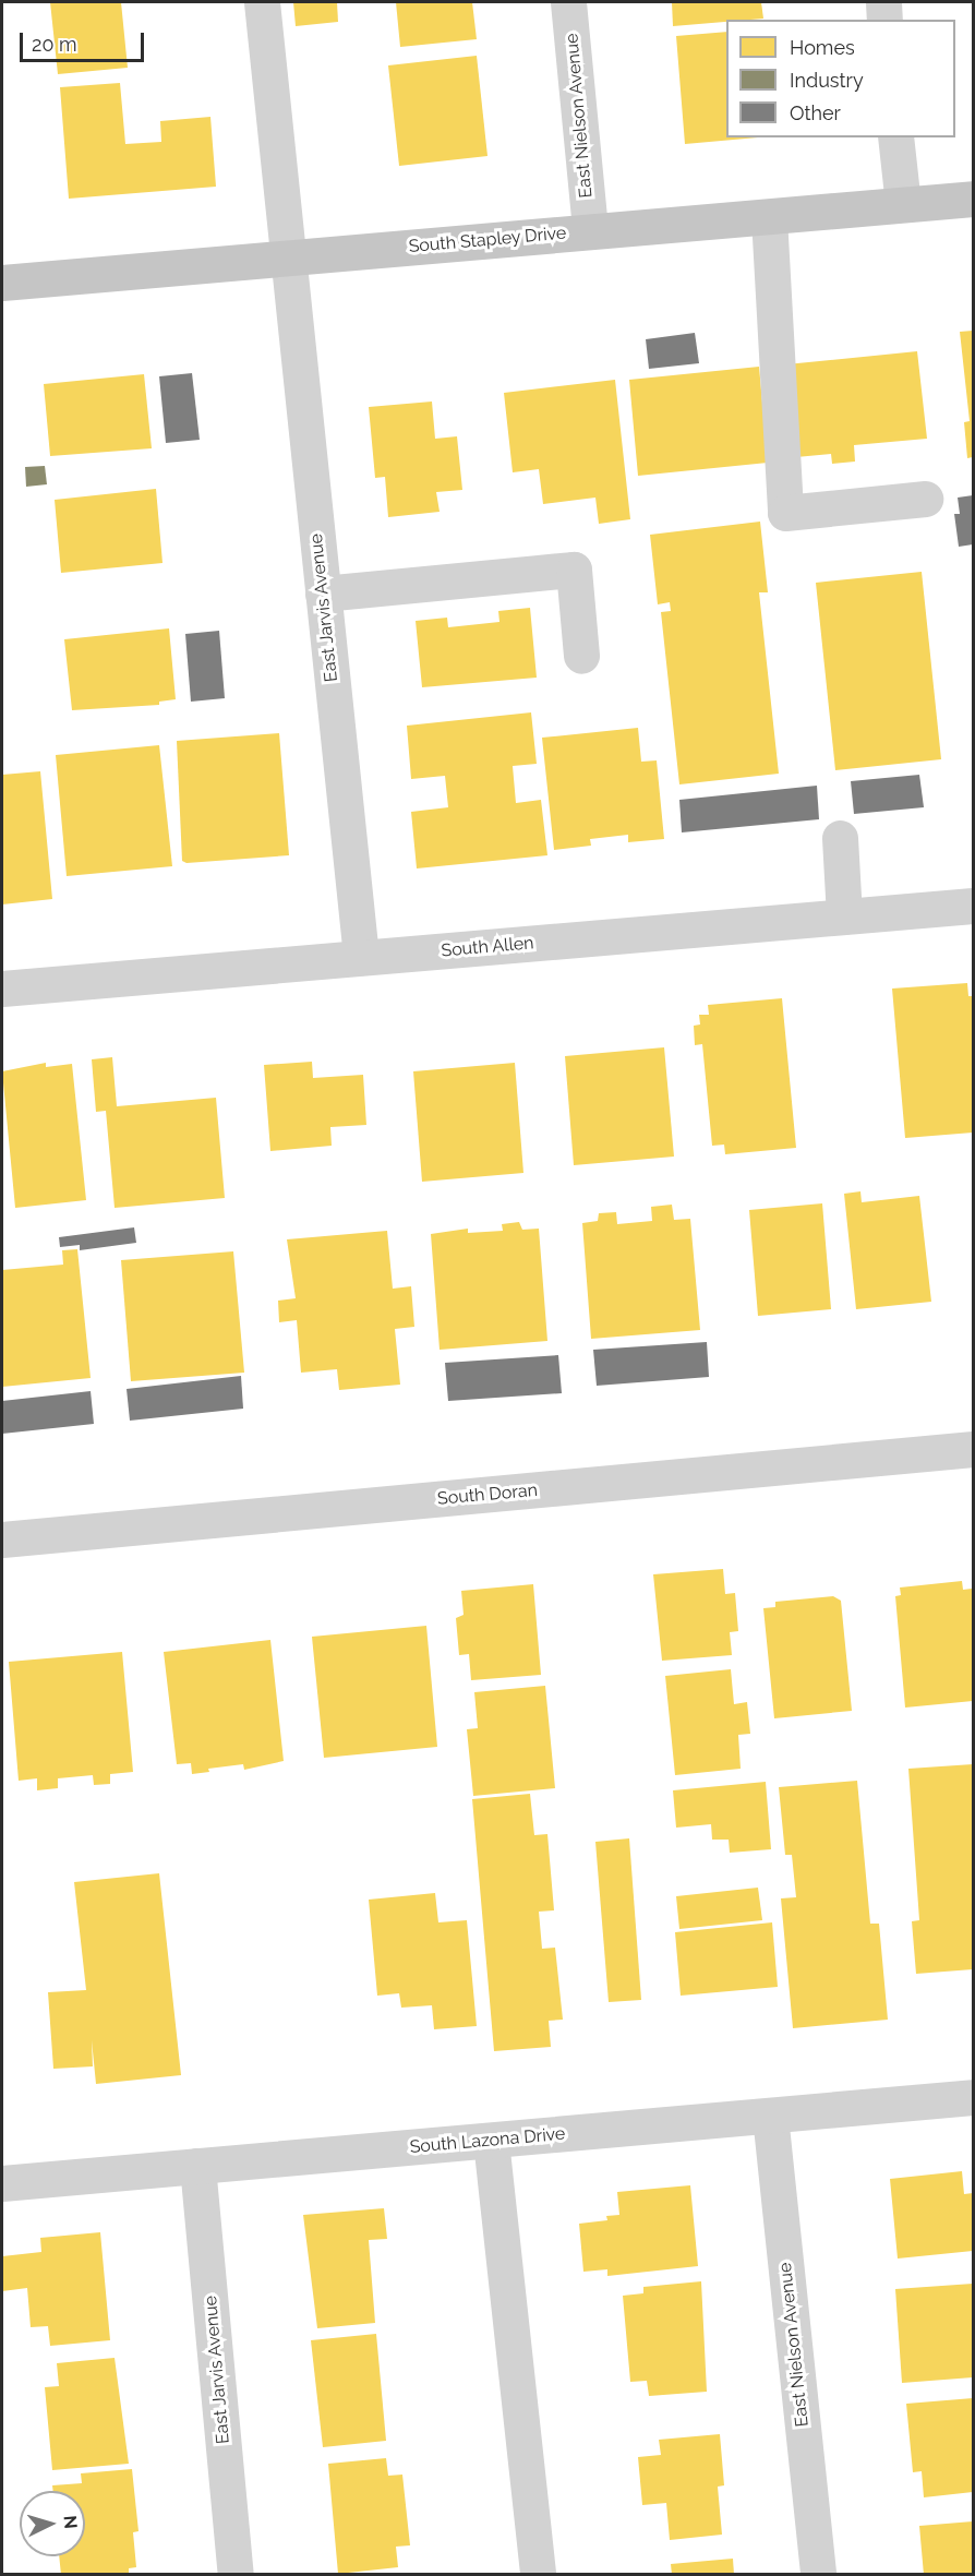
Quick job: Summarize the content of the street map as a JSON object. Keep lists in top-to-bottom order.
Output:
{
  "streets": {
    "main road": ["South Stapley Drive"],
    "street": [
      "East Nielson Avenue",
      "East Jarvis Avenue",
      "South Allen",
      "South Doran",
      "South Lazona Drive"
    ]
  },
  "crossings": [
    ["East Nielson Avenue", "South Stapley Drive"],
    ["East Nielson Avenue", "South Lazona Drive"],
    ["South Stapley Drive", "East Jarvis Avenue"],
    ["East Jarvis Avenue", "South Allen"],
    ["East Jarvis Avenue", "South Lazona Drive"]
  ],
  "legend": ["Homes", "Industry", "Other"],
  "scale_bar": "20 m",
  "north": "right"
}
